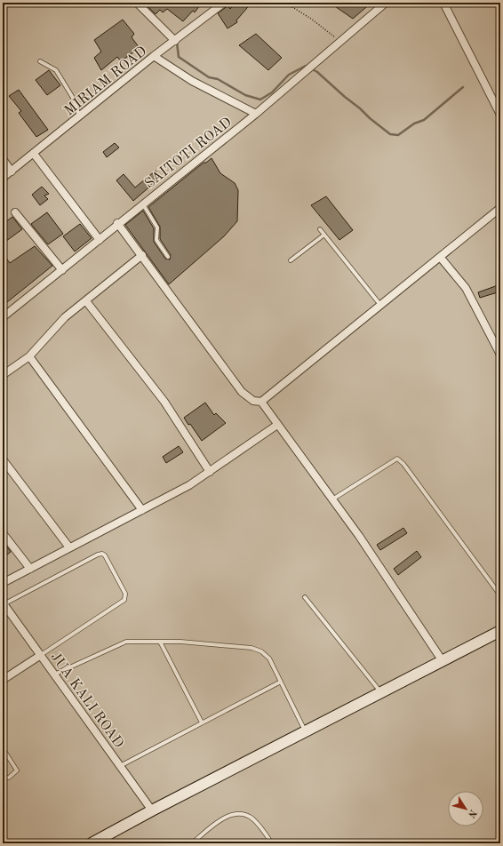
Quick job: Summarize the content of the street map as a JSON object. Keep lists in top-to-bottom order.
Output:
{
  "streets": {
    "street": ["MIRIAM ROAD", "SAITOTI ROAD", "JUA KALI ROAD"]
  },
  "north": "bottom right"
}
